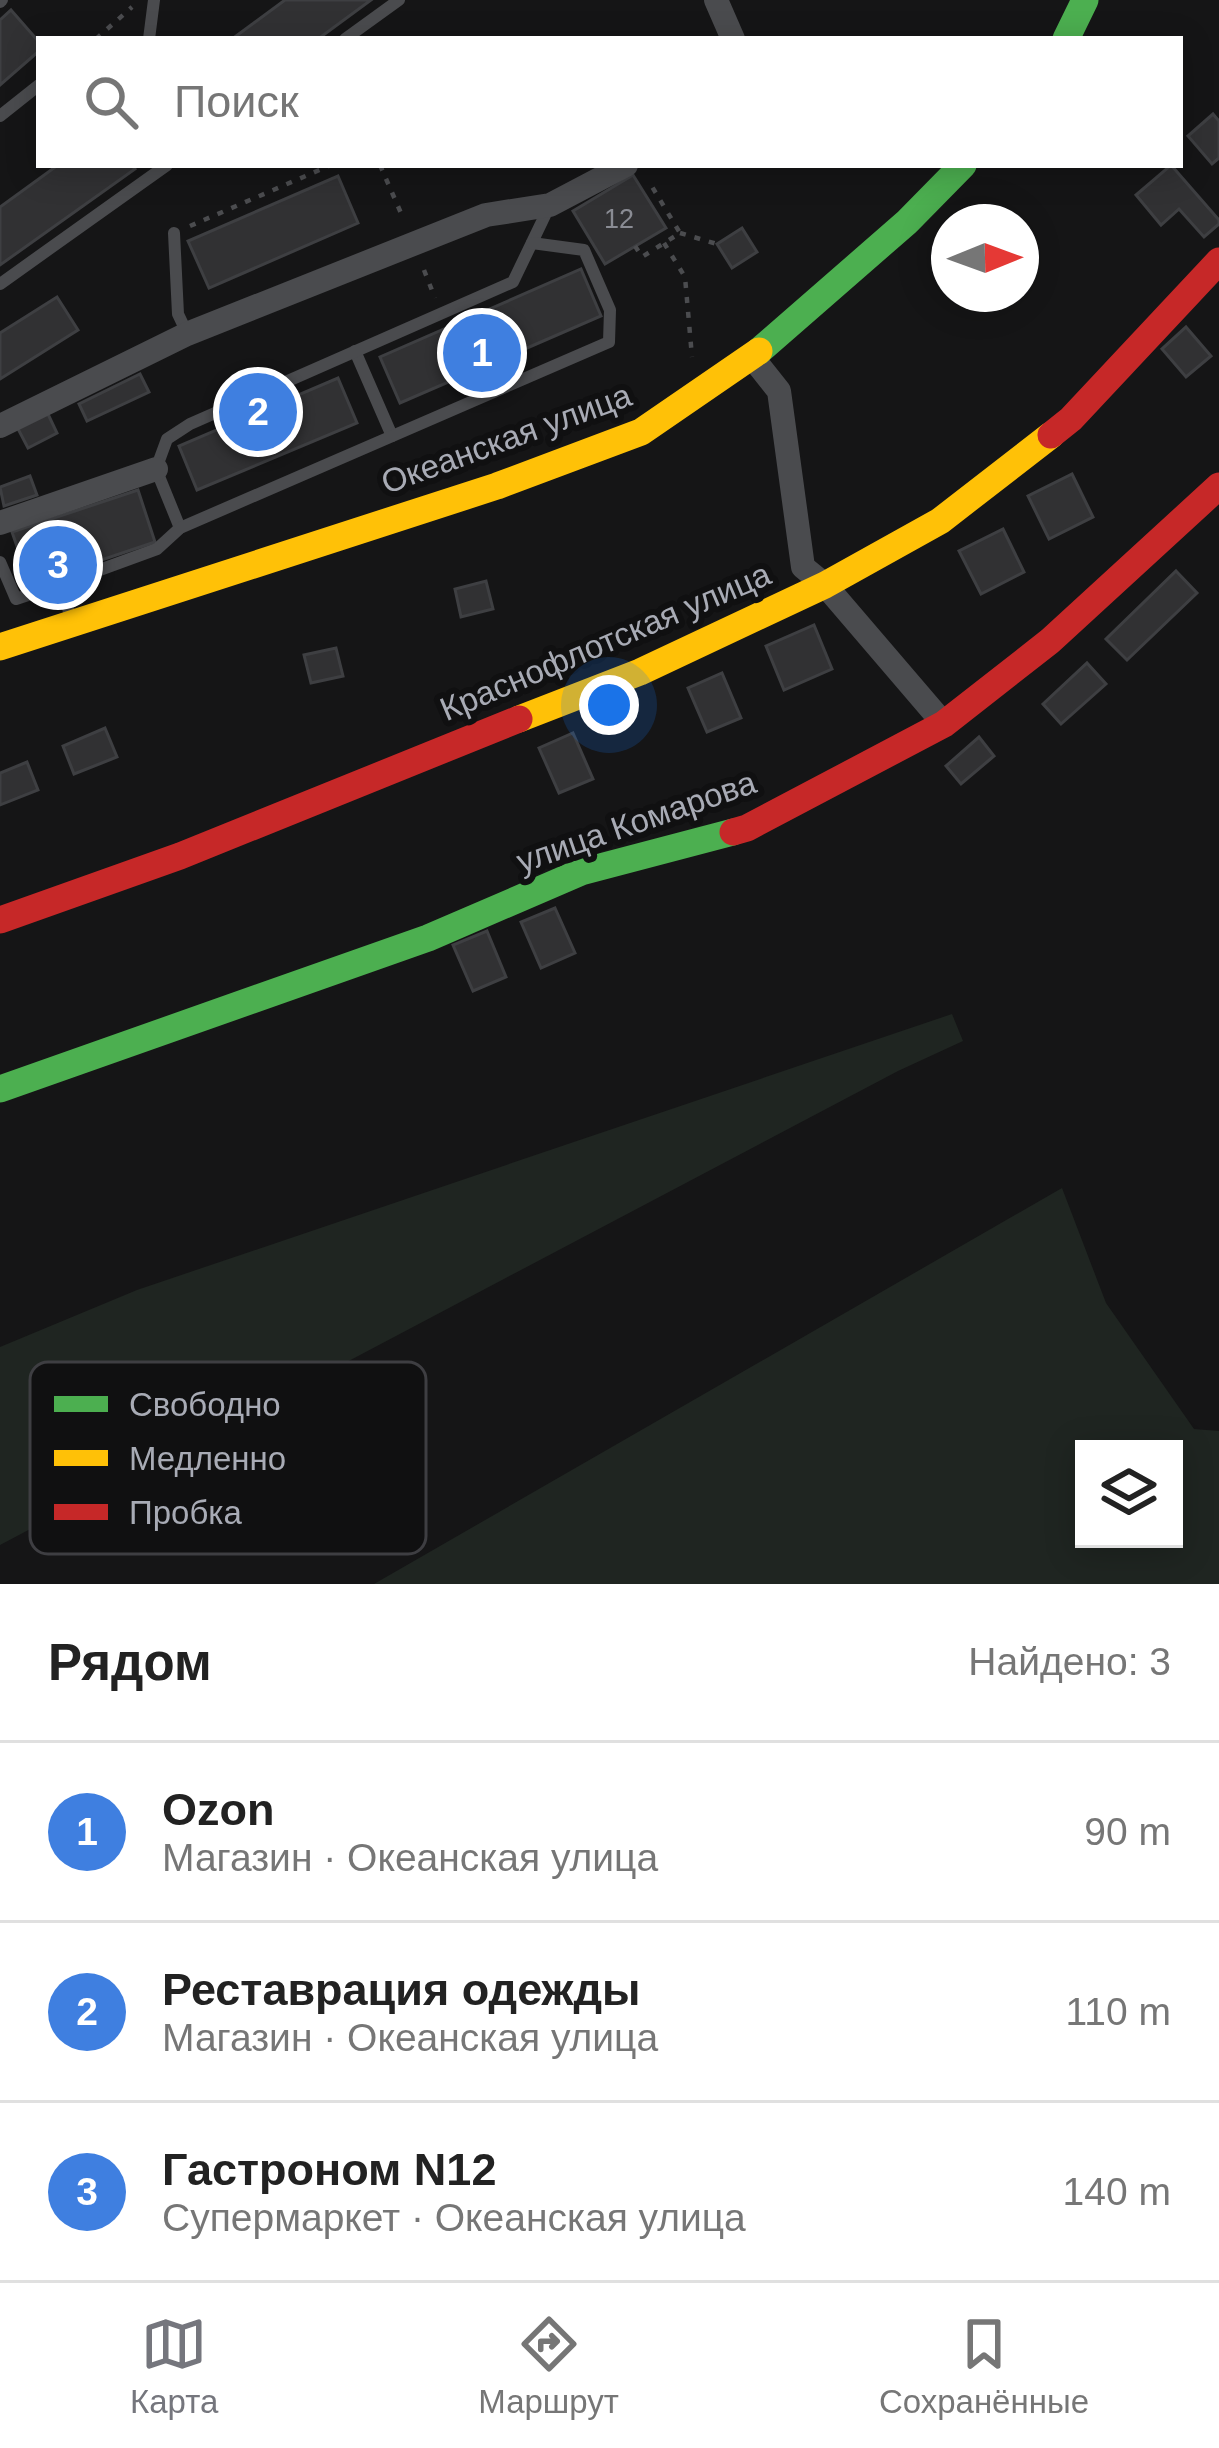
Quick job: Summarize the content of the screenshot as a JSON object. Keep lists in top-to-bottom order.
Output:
{
  "streets": {
    "street": ["Океанская улица", "Краснофлотская улица", "улица Комарова"]
  },
  "house_numbers": ["12"],
  "legend": ["Свободно", "Медленно", "Пробка"],
  "north": "right",
  "page": {
    "search": "Поиск",
    "pins": ["1", "2", "3"],
    "heading": ["Рядом", "Найдено: 3"],
    "list": [
      {
        "mark": "1",
        "name": "Ozon",
        "note": "Магазин · Океанская улица",
        "value": "90 m"
      },
      {
        "mark": "2",
        "name": "Реставрация одежды",
        "note": "Магазин · Океанская улица",
        "value": "110 m"
      },
      {
        "mark": "3",
        "name": "Гастроном N12",
        "note": "Супермаркет · Океанская улица",
        "value": "140 m"
      }
    ],
    "nav": ["Карта", "Маршрут", "Сохранённые"]
  }
}
